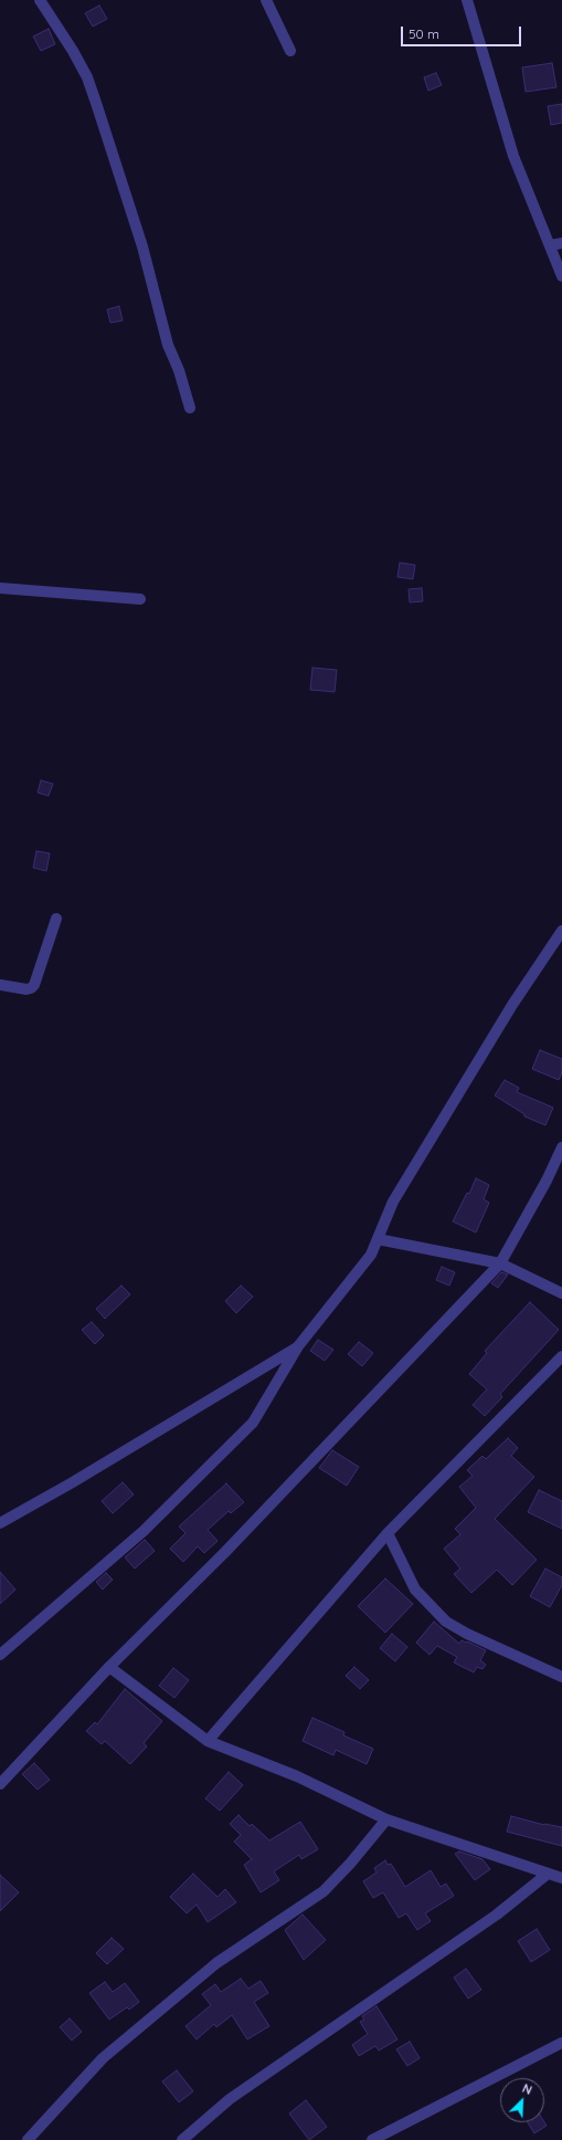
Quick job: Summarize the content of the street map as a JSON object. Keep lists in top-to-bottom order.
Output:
{
  "scale_bar": "50 m",
  "north": "top right"
}
